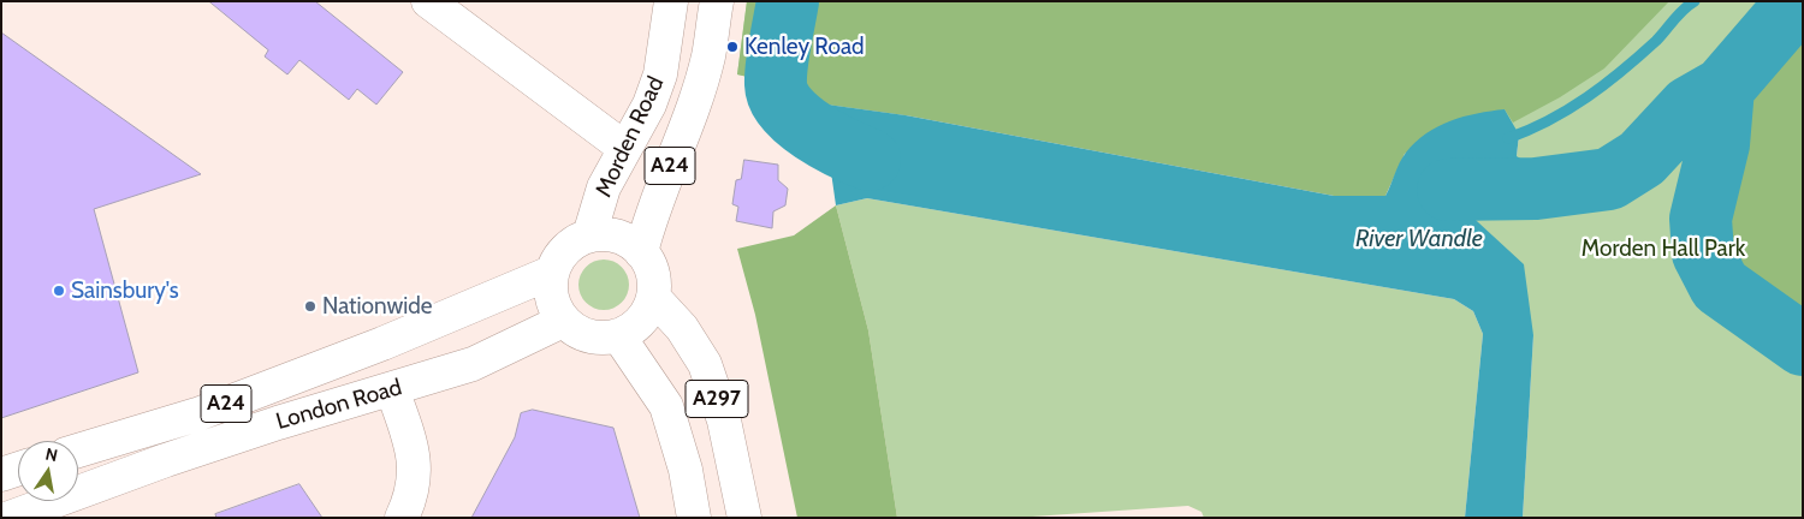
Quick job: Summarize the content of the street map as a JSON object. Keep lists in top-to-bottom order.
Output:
{
  "streets": {
    "main road": [
      "Morden Road",
      "A24",
      "A297",
      "London Road"
    ]
  },
  "crossings": [
    ["Morden Road", "A297"],
    ["Morden Road", "London Road"],
    ["A297", "London Road"]
  ],
  "water": ["River Wandle"],
  "parks": ["Morden Hall Park"],
  "places": ["Kenley Road", "Sainsbury's", "Nationwide"],
  "north": "top"
}
